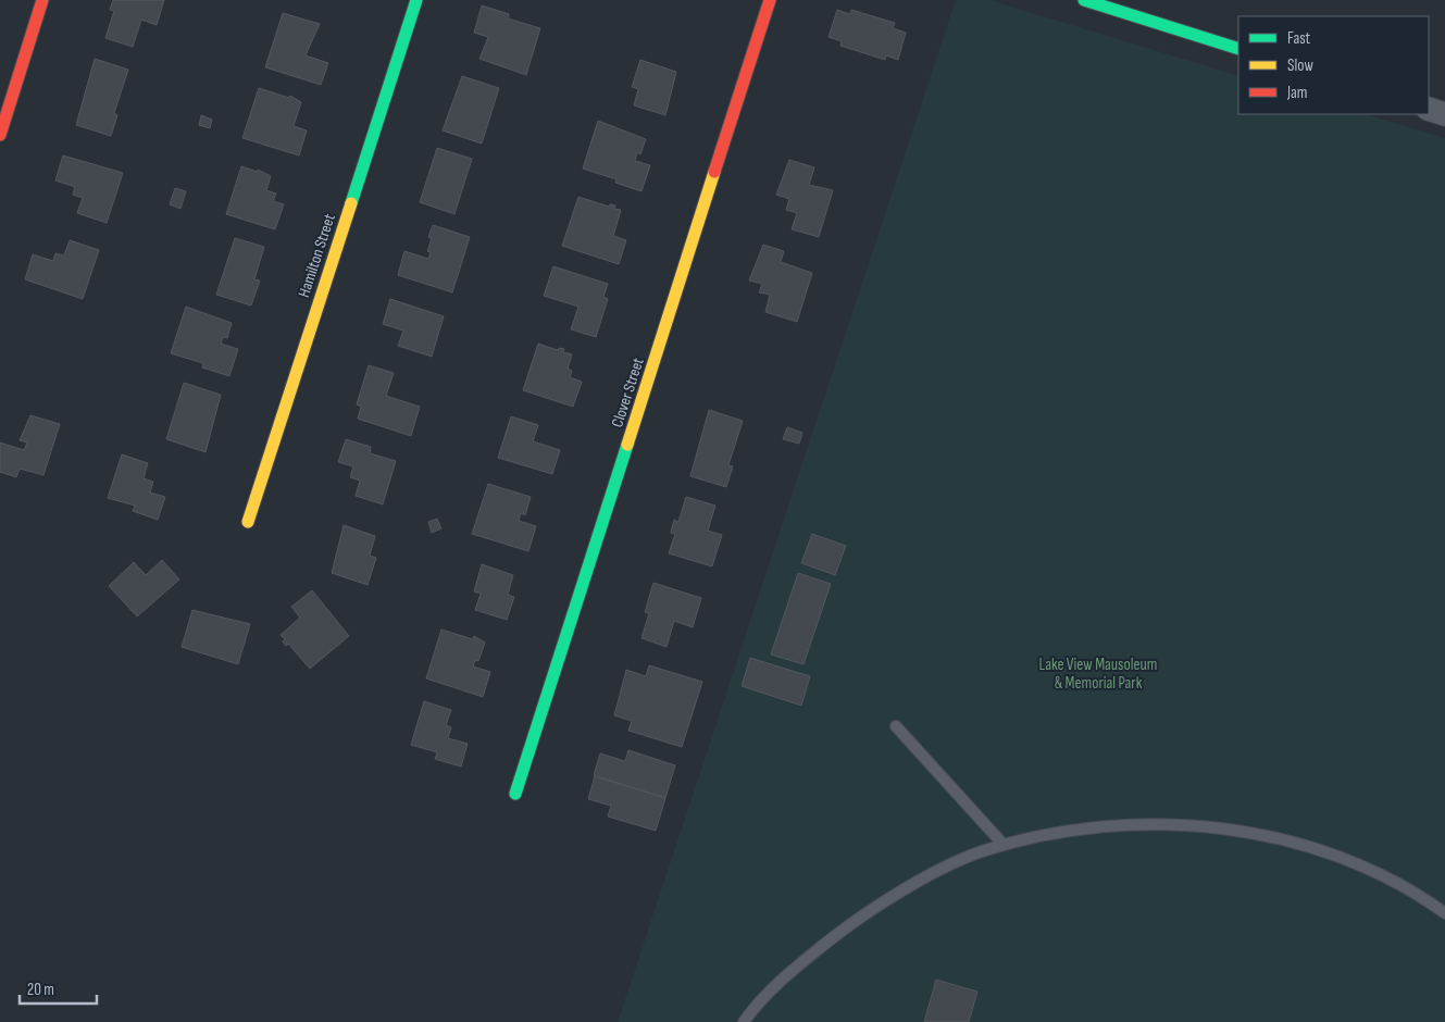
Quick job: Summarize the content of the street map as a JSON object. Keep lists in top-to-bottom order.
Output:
{
  "streets": {
    "street": ["Hamilton Street", "Clover Street"]
  },
  "parks": ["Lake View Mausoleum & Memorial Park"],
  "legend": ["Fast", "Slow", "Jam"],
  "scale_bar": "20 m"
}
